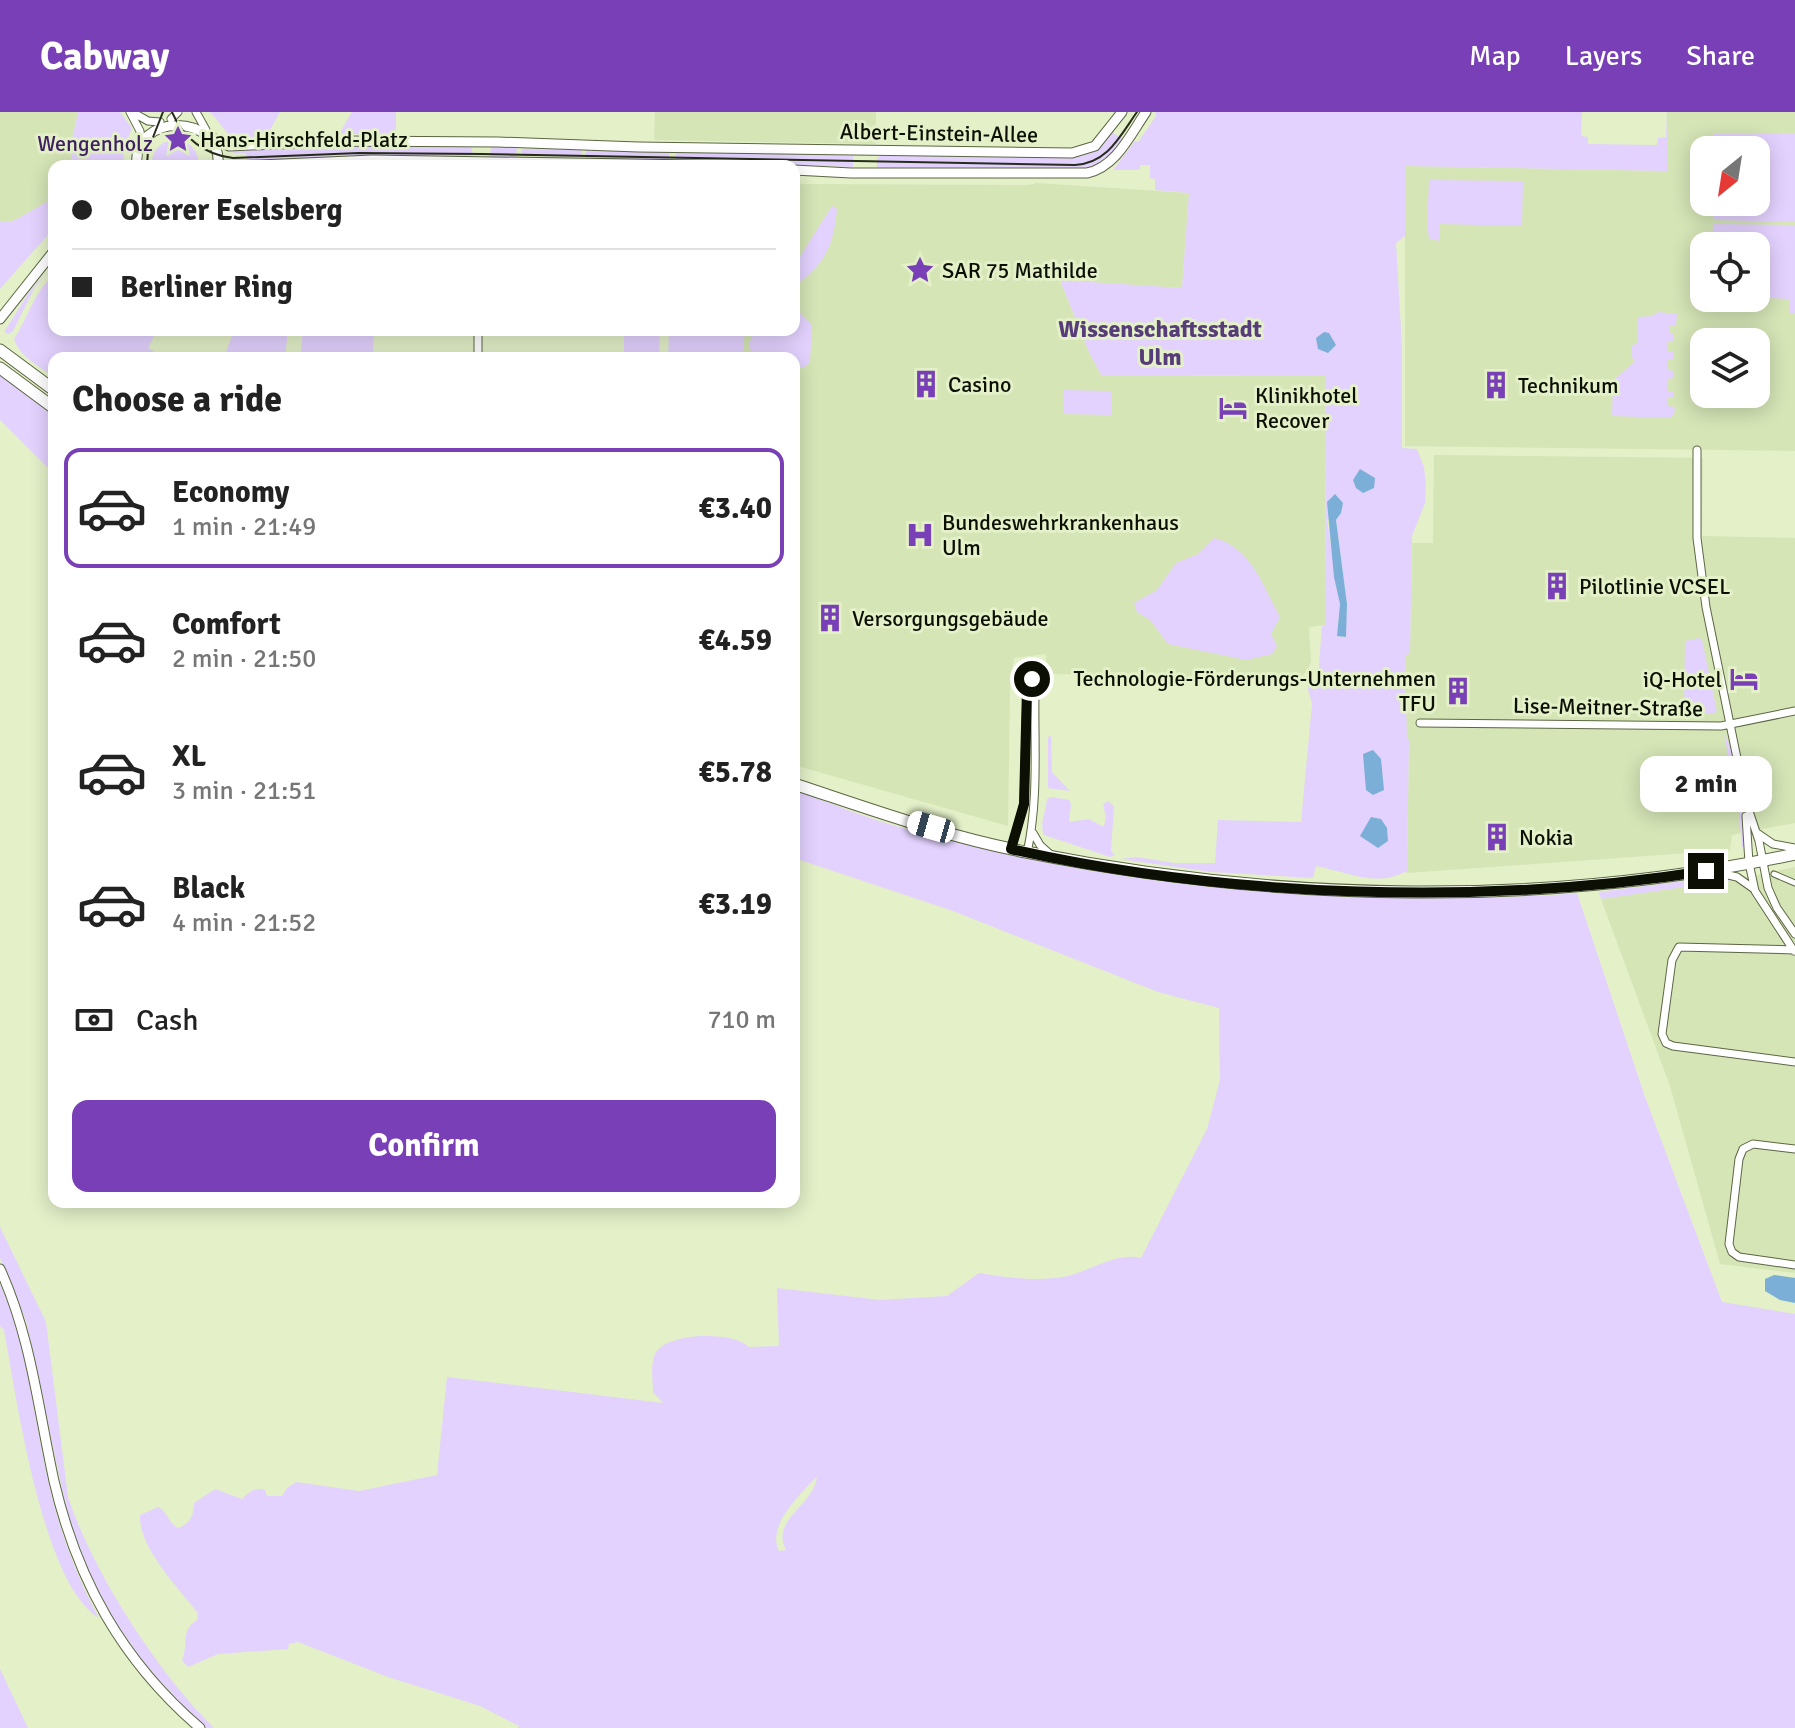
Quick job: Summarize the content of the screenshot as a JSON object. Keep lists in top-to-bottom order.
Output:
{
  "streets": {
    "street": ["Albert-Einstein-Allee", "Lise-Meitner-Straße"]
  },
  "districts": ["Wissenschaftsstadt Ulm"],
  "parks": ["Wengenholz"],
  "places": {
    "place": ["Hans-Hirschfeld-Platz", "SAR 75 Mathilde"],
    "building": [
      "Casino",
      "Technikum",
      "Pilotlinie VCSEL",
      "Versorgungsgebäude",
      "Technologie-Förderungs-Unternehmen TFU",
      "Nokia"
    ],
    "hotel": ["Klinikhotel Recover", "iQ-Hotel"],
    "hospital": ["Bundeswehrkrankenhaus Ulm"]
  },
  "north": "bottom left",
  "page": {
    "header": "Cabway",
    "nav": ["Map", "Layers", "Share"],
    "banner": ["Oberer Eselsberg", "Berliner Ring"],
    "heading": "Choose a ride",
    "list": [
      {
        "name": "Economy",
        "note": "1 min · 21:49",
        "value": "€3.40"
      },
      {
        "name": "Comfort",
        "note": "2 min · 21:50",
        "value": "€4.59"
      },
      {
        "name": "XL",
        "note": "3 min · 21:51",
        "value": "€5.78"
      },
      {
        "name": "Black",
        "note": "4 min · 21:52",
        "value": "€3.19"
      }
    ],
    "bubble": "2 min",
    "pay": ["Cash", "710 m"],
    "buttons": "Confirm"
  }
}
